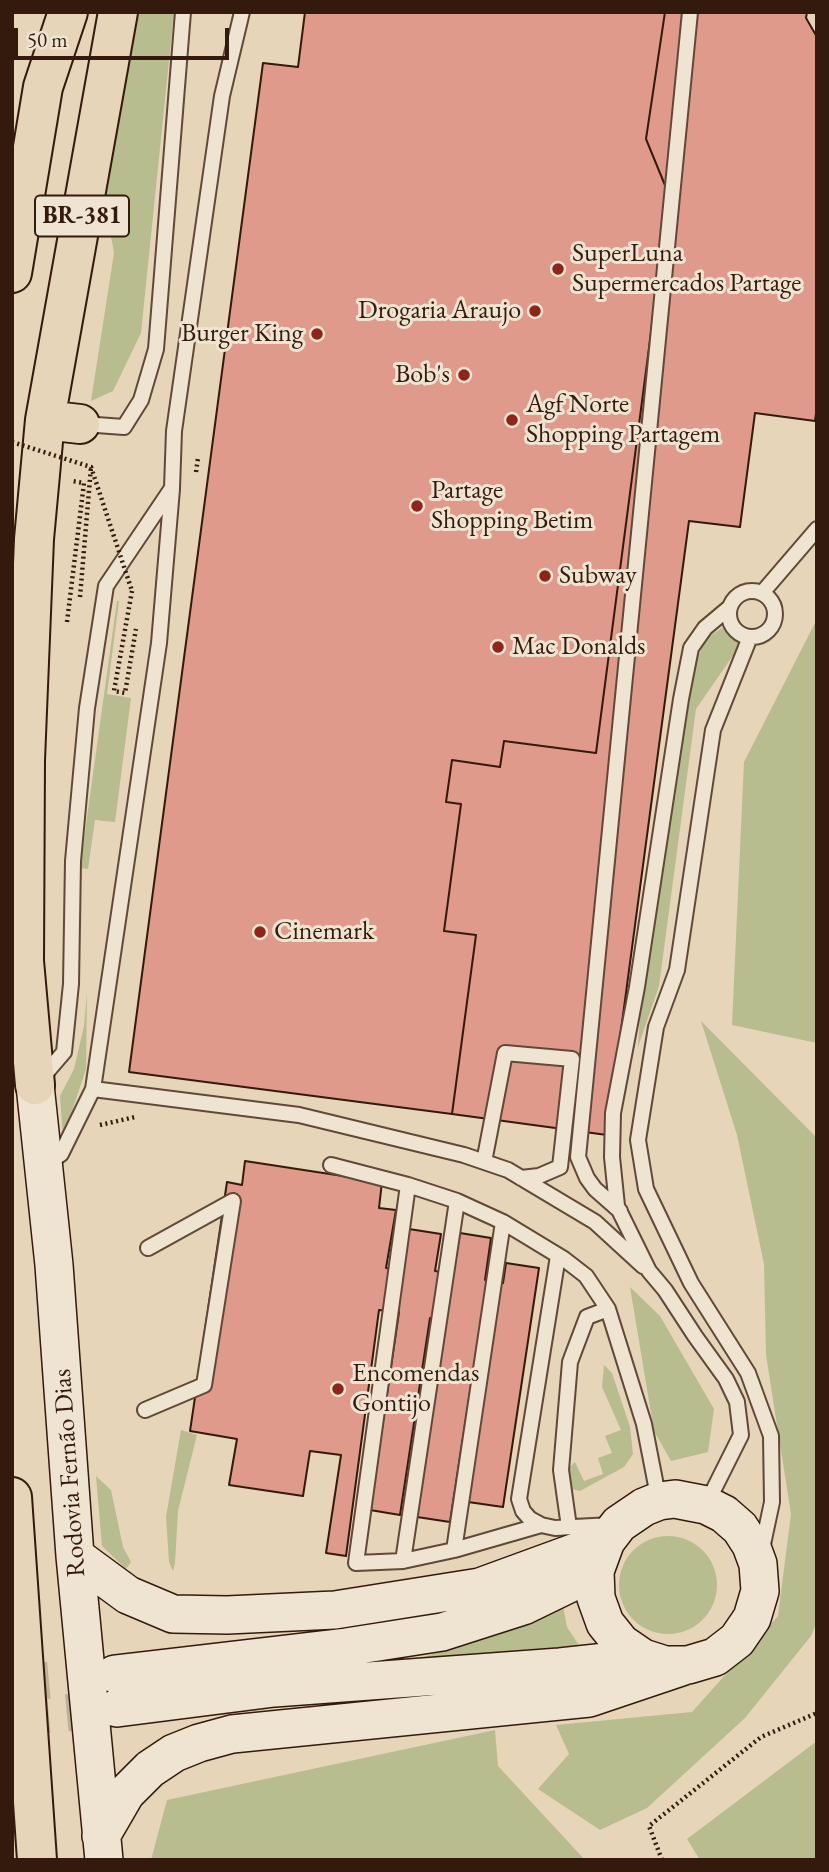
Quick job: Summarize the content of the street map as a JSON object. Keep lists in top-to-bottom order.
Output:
{
  "streets": {
    "highway": ["BR-381"],
    "main road": ["Rodovia Fernão Dias"]
  },
  "crossings": [
    ["BR-381", "Rodovia Fernão Dias"]
  ],
  "places": [
    "SuperLuna Supermercados Partage",
    "Drogaria Araujo",
    "Burger King",
    "Bob's",
    "Agf Norte Shopping Partagem",
    "Partage Shopping Betim",
    "Subway",
    "Mac Donalds",
    "Cinemark",
    "Encomendas Gontijo"
  ],
  "scale_bar": "50 m"
}
